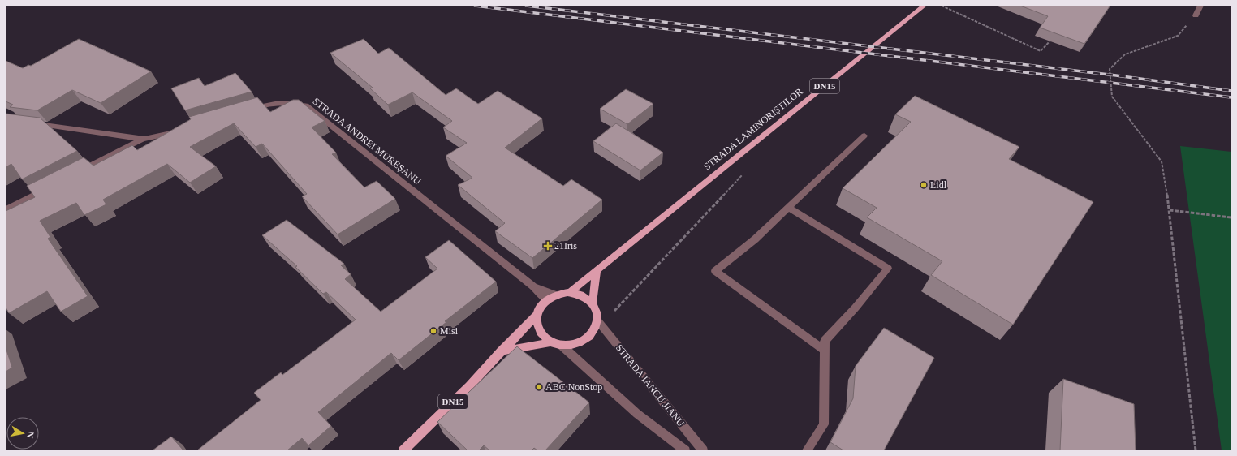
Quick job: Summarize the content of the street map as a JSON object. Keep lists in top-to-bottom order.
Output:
{
  "streets": {
    "main road": ["DN15", "STRADA LAMINORIȘTILOR"],
    "street": ["STRADA ANDREI MUREȘANU", "STRADA IANCU JIANU"]
  },
  "crossings": [
    ["DN15", "STRADA LAMINORIȘTILOR"],
    ["DN15", "STRADA ANDREI MUREȘANU"],
    ["DN15", "STRADA IANCU JIANU"],
    ["STRADA LAMINORIȘTILOR", "STRADA ANDREI MUREȘANU"],
    ["STRADA LAMINORIȘTILOR", "STRADA IANCU JIANU"],
    ["STRADA ANDREI MUREȘANU", "STRADA IANCU JIANU"]
  ],
  "places": {
    "other": ["Lidl", "Misi", "ABC NonStop"],
    "health": ["21Iris"]
  },
  "north": "right"
}
